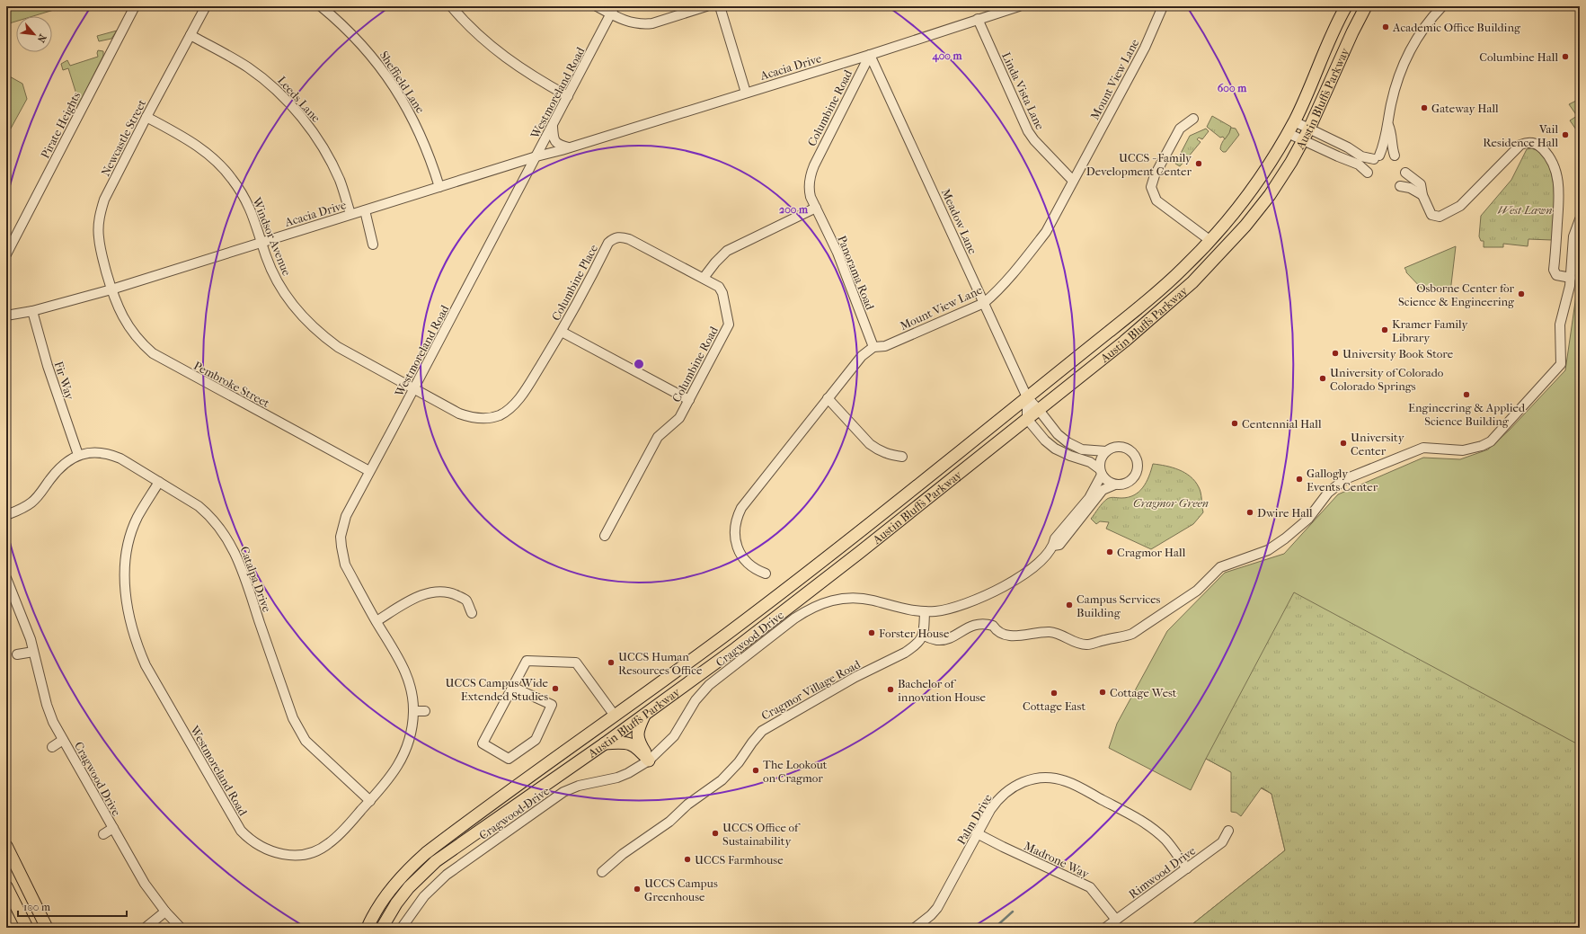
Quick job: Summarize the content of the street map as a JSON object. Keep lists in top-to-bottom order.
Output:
{
  "streets": {
    "main road": ["Austin Bluffs Parkway"],
    "street": [
      "Acacia Drive",
      "Mount View Lane",
      "Sheffield Lane",
      "Linda Vista Lane",
      "Westmoreland Road",
      "Leeds Lane",
      "Columbine Road",
      "Pirate Heights",
      "Newcastle Street",
      "Meadow Lane",
      "Windsor Avenue",
      "Panorama Road",
      "Columbine Place",
      "Fir Way",
      "Pembroke Street",
      "Catalpa Drive",
      "Cragwood Drive",
      "Cragmor Village Road",
      "Palm Drive",
      "Madrone Way",
      "Rimwood Drive"
    ]
  },
  "crossings": [
    ["Acacia Drive", "Sheffield Lane"],
    ["Acacia Drive", "Linda Vista Lane"],
    ["Acacia Drive", "Westmoreland Road"],
    ["Acacia Drive", "Leeds Lane"],
    ["Acacia Drive", "Columbine Road"],
    ["Acacia Drive", "Newcastle Street"],
    ["Acacia Drive", "Meadow Lane"],
    ["Acacia Drive", "Windsor Avenue"],
    ["Acacia Drive", "Fir Way"],
    ["Acacia Drive", "Pembroke Street"],
    ["Mount View Lane", "Linda Vista Lane"],
    ["Mount View Lane", "Meadow Lane"],
    ["Mount View Lane", "Panorama Road"],
    ["Westmoreland Road", "Windsor Avenue"],
    ["Westmoreland Road", "Pembroke Street"],
    ["Westmoreland Road", "Catalpa Drive"],
    ["Austin Bluffs Parkway", "Meadow Lane"],
    ["Leeds Lane", "Newcastle Street"],
    ["Columbine Road", "Meadow Lane"],
    ["Columbine Road", "Panorama Road"],
    ["Columbine Road", "Columbine Place"],
    ["Newcastle Street", "Windsor Avenue"],
    ["Newcastle Street", "Pembroke Street"],
    ["Meadow Lane", "Cragwood Drive"],
    ["Windsor Avenue", "Columbine Place"],
    ["Fir Way", "Catalpa Drive"],
    ["Palm Drive", "Madrone Way"],
    ["Palm Drive", "Rimwood Drive"],
    ["Madrone Way", "Rimwood Drive"]
  ],
  "parks": ["West Lawn", "Cragmor Green"],
  "places": [
    "Academic Office Building",
    "Columbine Hall",
    "Gateway Hall",
    "Vail Residence Hall",
    "UCCS - Family Development Center",
    "Osborne Center for Science & Engineering",
    "Kramer Family Library",
    "University Book Store",
    "University of Colorado Colorado Springs",
    "Engineering & Applied Science Building",
    "Centennial Hall",
    "University Center",
    "Gallogly Events Center",
    "Dwire Hall",
    "Cragmor Hall",
    "Campus Services Building",
    "Forster House",
    "UCCS Human Resources Office",
    "UCCS Campus Wide Extended Studies",
    "Bachelor of innovation House",
    "Cottage West",
    "Cottage East",
    "The Lookout on Cragmor",
    "UCCS Office of Sustainability",
    "UCCS Farmhouse",
    "UCCS Campus Greenhouse"
  ],
  "scale_bar": "100 m",
  "north": "bottom right",
  "rings": ["400 m", "600 m", "200 m"]
}
